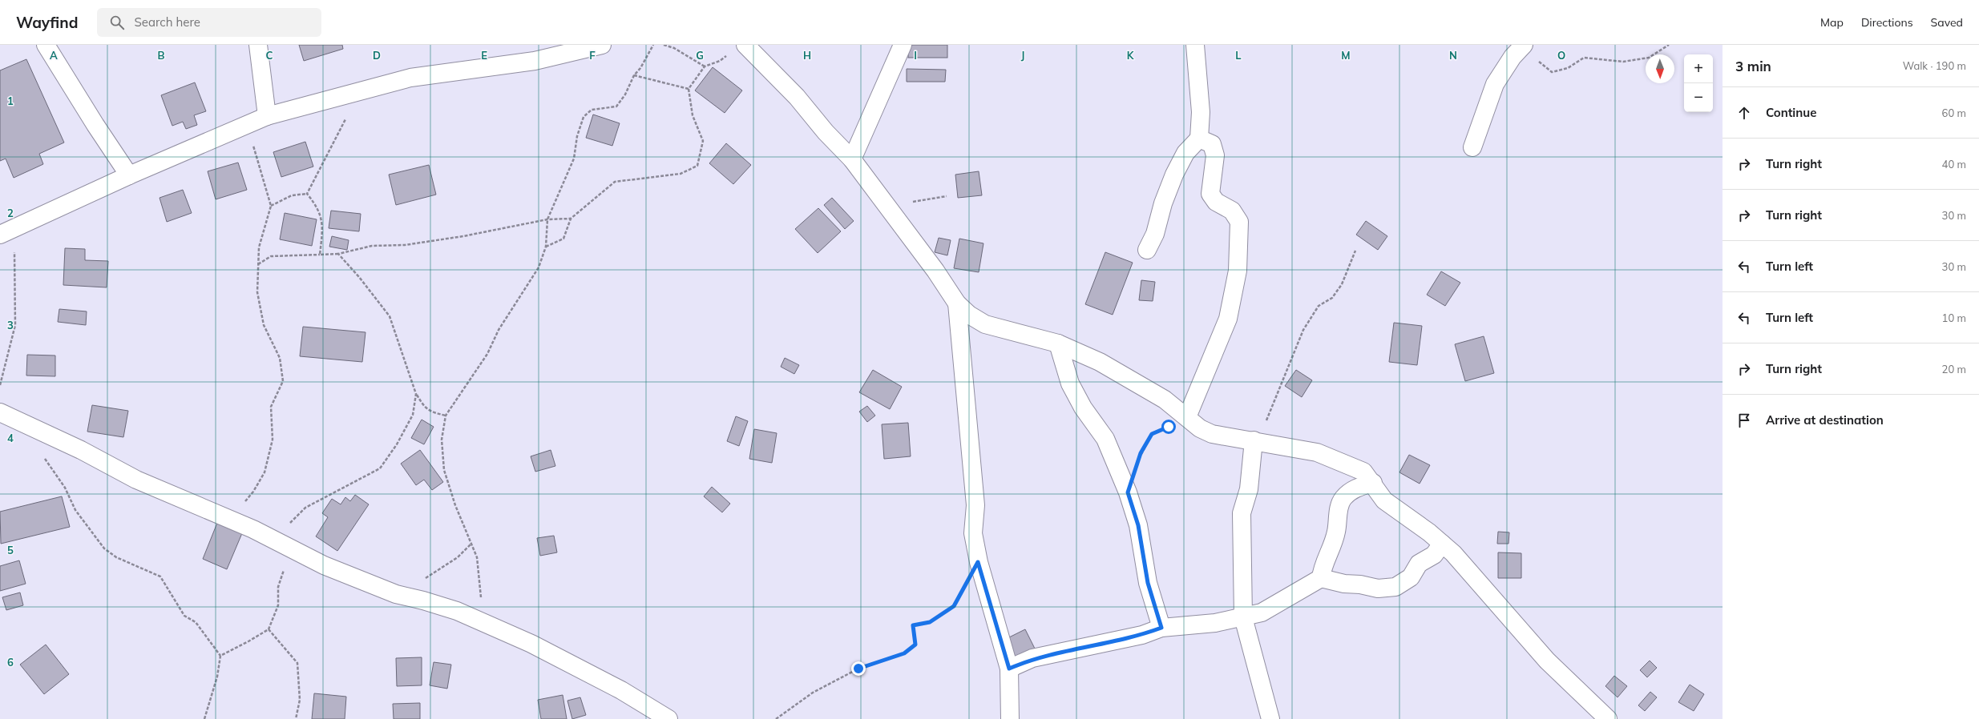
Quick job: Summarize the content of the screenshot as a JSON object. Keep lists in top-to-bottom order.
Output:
{
  "north": "bottom",
  "page": {
    "header": "Wayfind",
    "search": "Search here",
    "nav": ["Map", "Directions", "Saved"],
    "heading": ["3 min", "Walk · 190 m"],
    "map_buttons": ["+", "−"],
    "list": [
      ["Continue", "60 m"],
      ["Turn right", "40 m"],
      ["Turn right", "30 m"],
      ["Turn left", "30 m"],
      ["Turn left", "10 m"],
      ["Turn right", "20 m"],
      "Arrive at destination"
    ]
  },
  "grid": {
    "columns": [
      "A",
      "B",
      "C",
      "D",
      "E",
      "F",
      "G",
      "H",
      "I",
      "J",
      "K",
      "L",
      "M",
      "N",
      "O"
    ],
    "rows": [
      "1",
      "2",
      "3",
      "4",
      "5",
      "6"
    ]
  }
}
